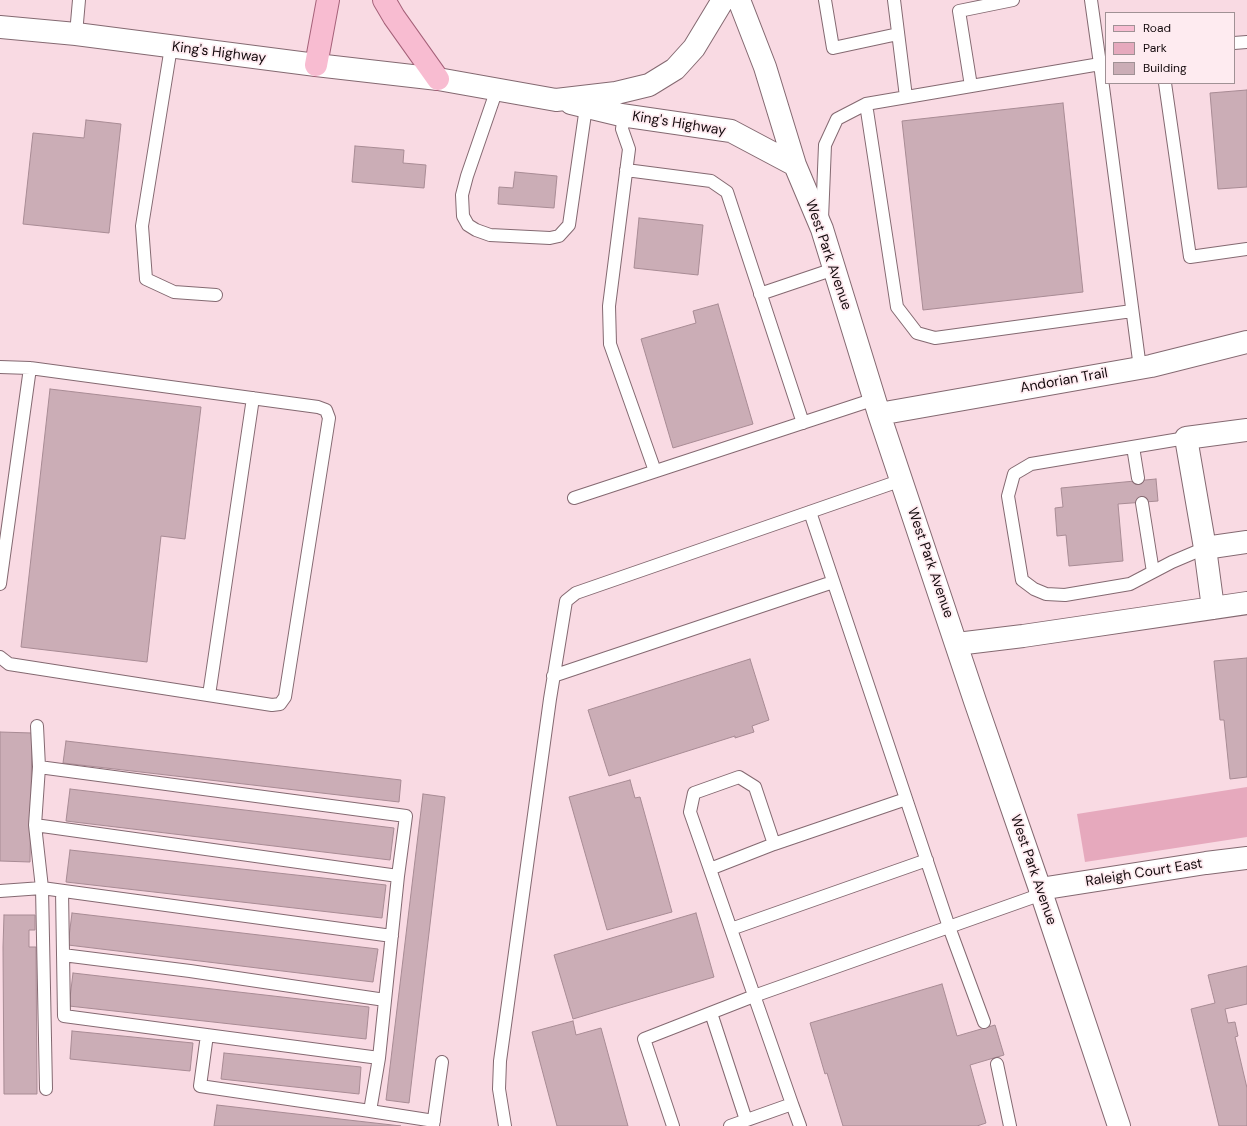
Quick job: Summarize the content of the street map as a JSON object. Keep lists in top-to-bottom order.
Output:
{
  "streets": {
    "street": [
      "King's Highway",
      "West Park Avenue",
      "Andorian Trail",
      "Raleigh Court East"
    ]
  },
  "crossings": [
    ["King's Highway", "West Park Avenue"],
    ["West Park Avenue", "Andorian Trail"],
    ["West Park Avenue", "Raleigh Court East"]
  ],
  "legend": ["Road", "Park", "Building"]
}
